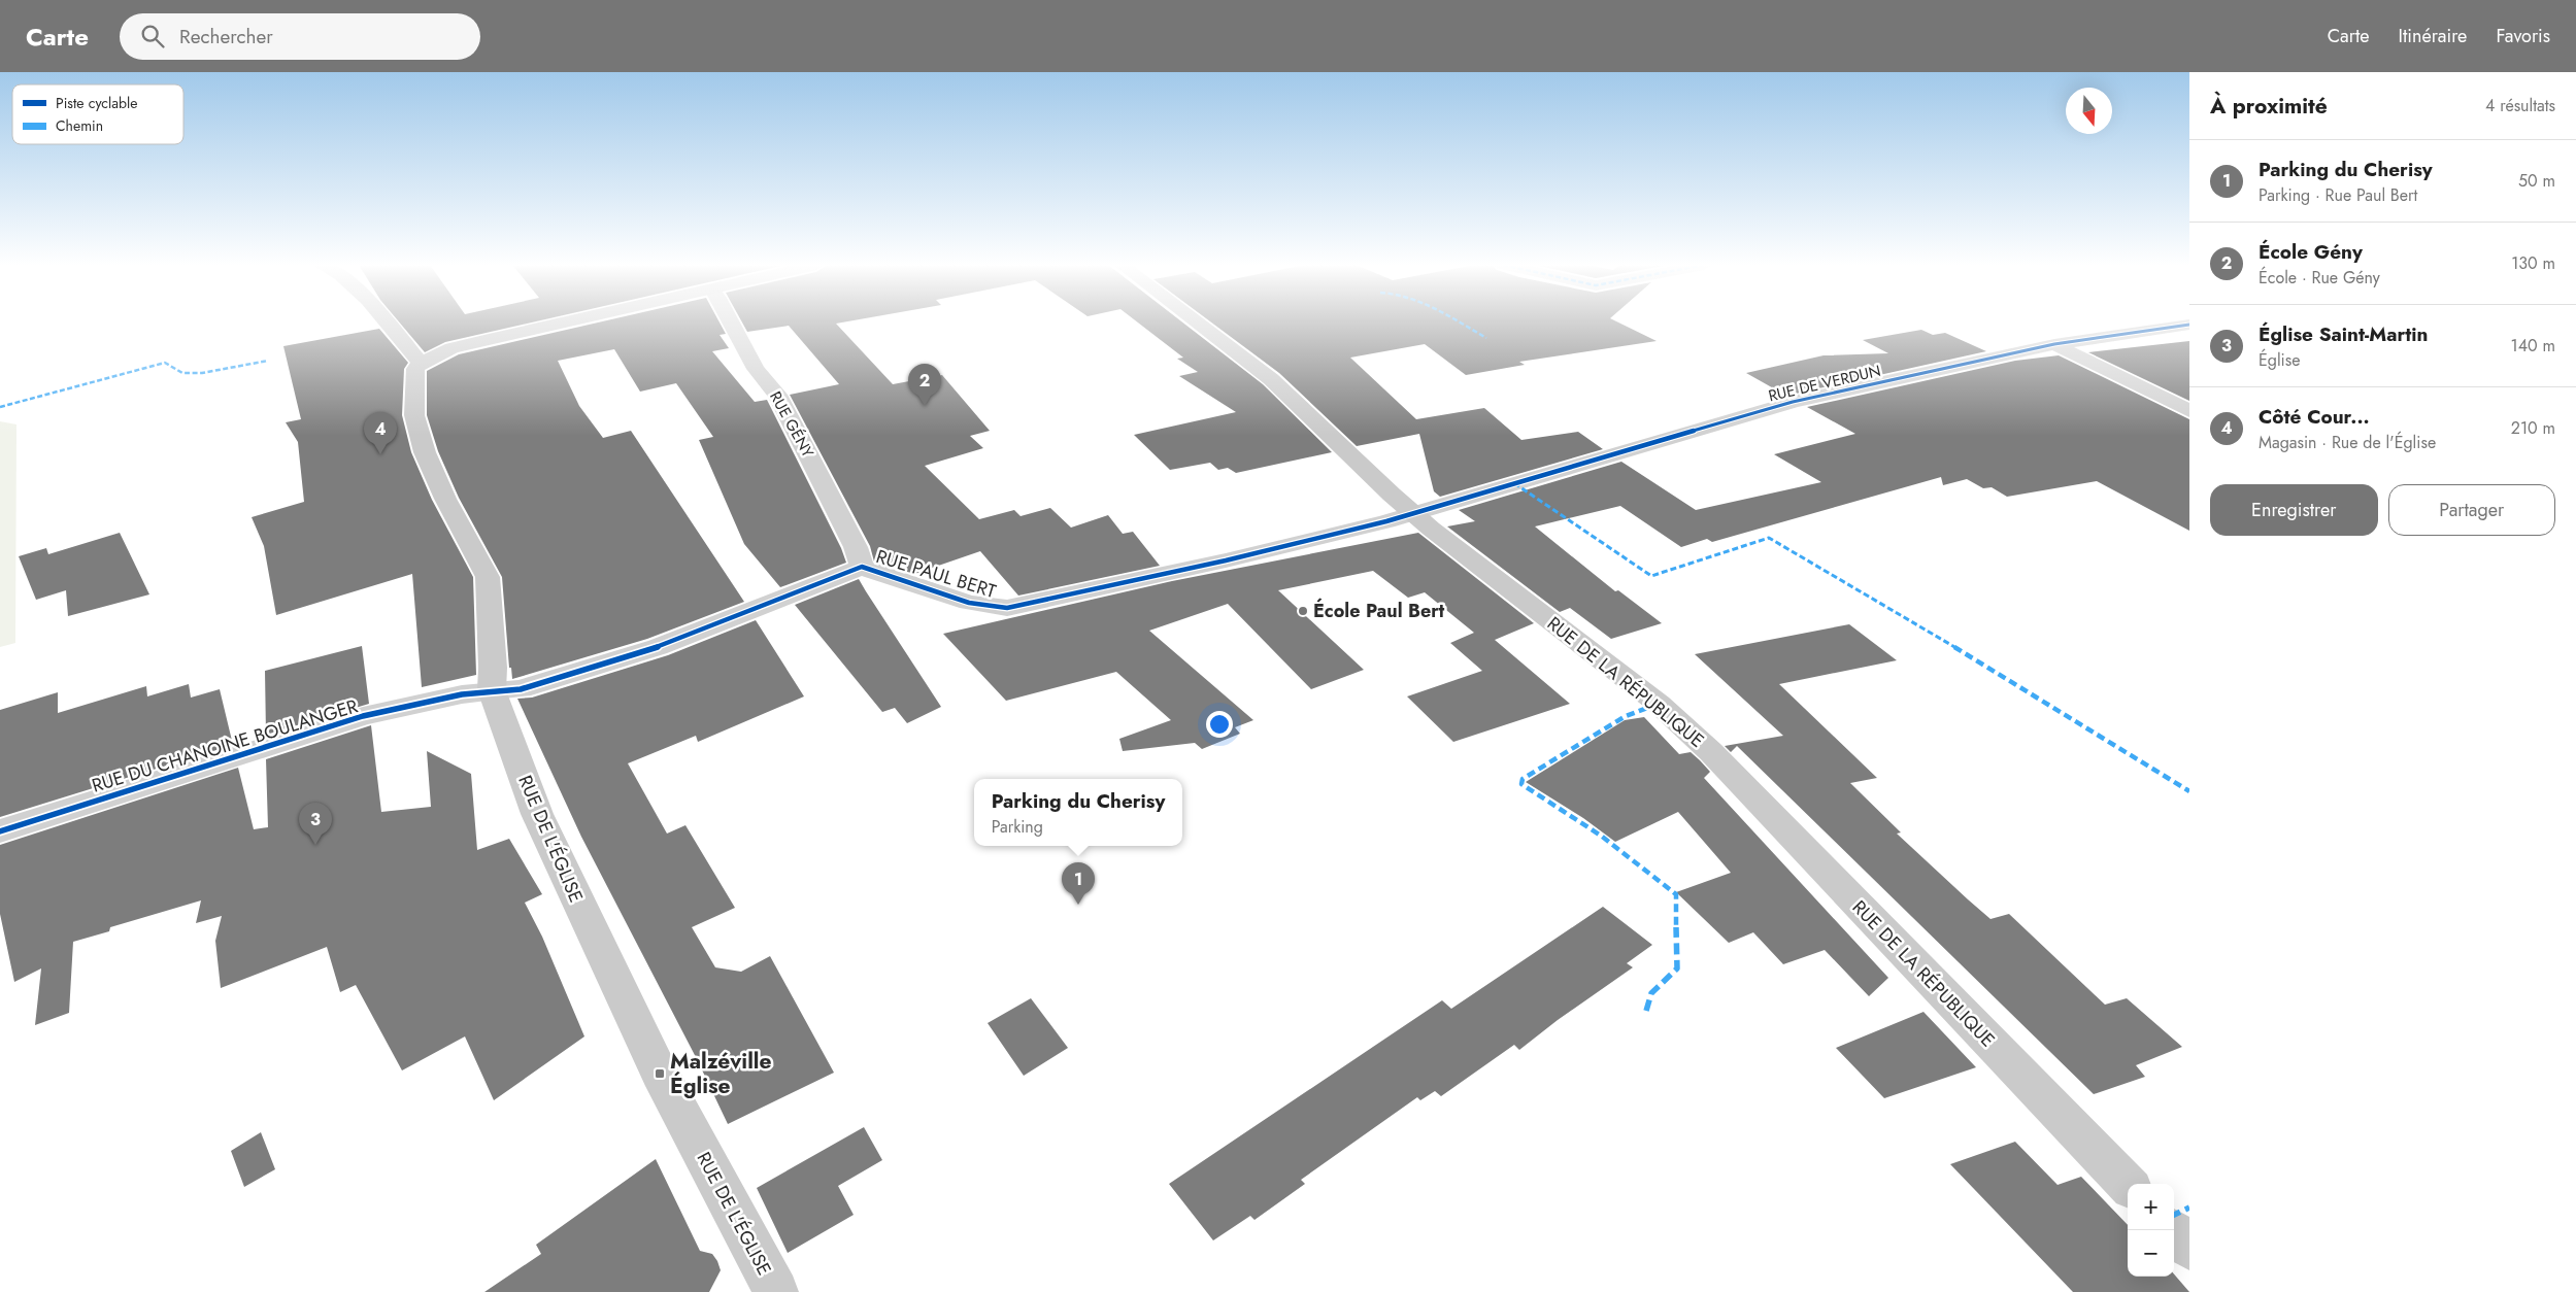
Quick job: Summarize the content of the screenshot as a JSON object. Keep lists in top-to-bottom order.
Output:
{
  "streets": {
    "main road": ["RUE DE LA RÉPUBLIQUE", "RUE DE L'ÉGLISE"],
    "street": [
      "RUE DE VERDUN",
      "RUE GÉNY",
      "RUE PAUL BERT",
      "RUE DU CHANOINE BOULANGER"
    ]
  },
  "crossings": [
    ["RUE DE VERDUN", "RUE PAUL BERT"],
    ["RUE DE VERDUN", "RUE DE LA RÉPUBLIQUE"],
    ["RUE GÉNY", "RUE PAUL BERT"],
    ["RUE PAUL BERT", "RUE DE LA RÉPUBLIQUE"],
    ["RUE PAUL BERT", "RUE DU CHANOINE BOULANGER"],
    ["RUE PAUL BERT", "RUE DE L'ÉGLISE"],
    ["RUE DU CHANOINE BOULANGER", "RUE DE L'ÉGLISE"]
  ],
  "places": {
    "other": ["École Paul Bert"],
    "transit": ["Malzéville Église"]
  },
  "legend": ["Piste cyclable", "Chemin"],
  "north": "bottom",
  "page": {
    "header": "Carte",
    "search": "Rechercher",
    "nav": ["Carte", "Itinéraire", "Favoris"],
    "heading": ["À proximité", "4 résultats"],
    "list": [
      {
        "mark": "1",
        "name": "Parking du Cherisy",
        "note": "Parking · Rue Paul Bert",
        "value": "50 m"
      },
      {
        "mark": "2",
        "name": "École Gény",
        "note": "École · Rue Gény",
        "value": "130 m"
      },
      {
        "mark": "3",
        "name": "Église Saint-Martin",
        "note": "Église",
        "value": "140 m"
      },
      {
        "mark": "4",
        "name": "Côté Cour...",
        "note": "Magasin · Rue de l'Église",
        "value": "210 m"
      }
    ],
    "pins": [
      "2",
      "4",
      "3",
      "1"
    ],
    "buttons": ["Enregistrer", "Partager"],
    "popup": ["Parking du Cherisy", "Parking"],
    "map_buttons": ["+", "−"]
  }
}
